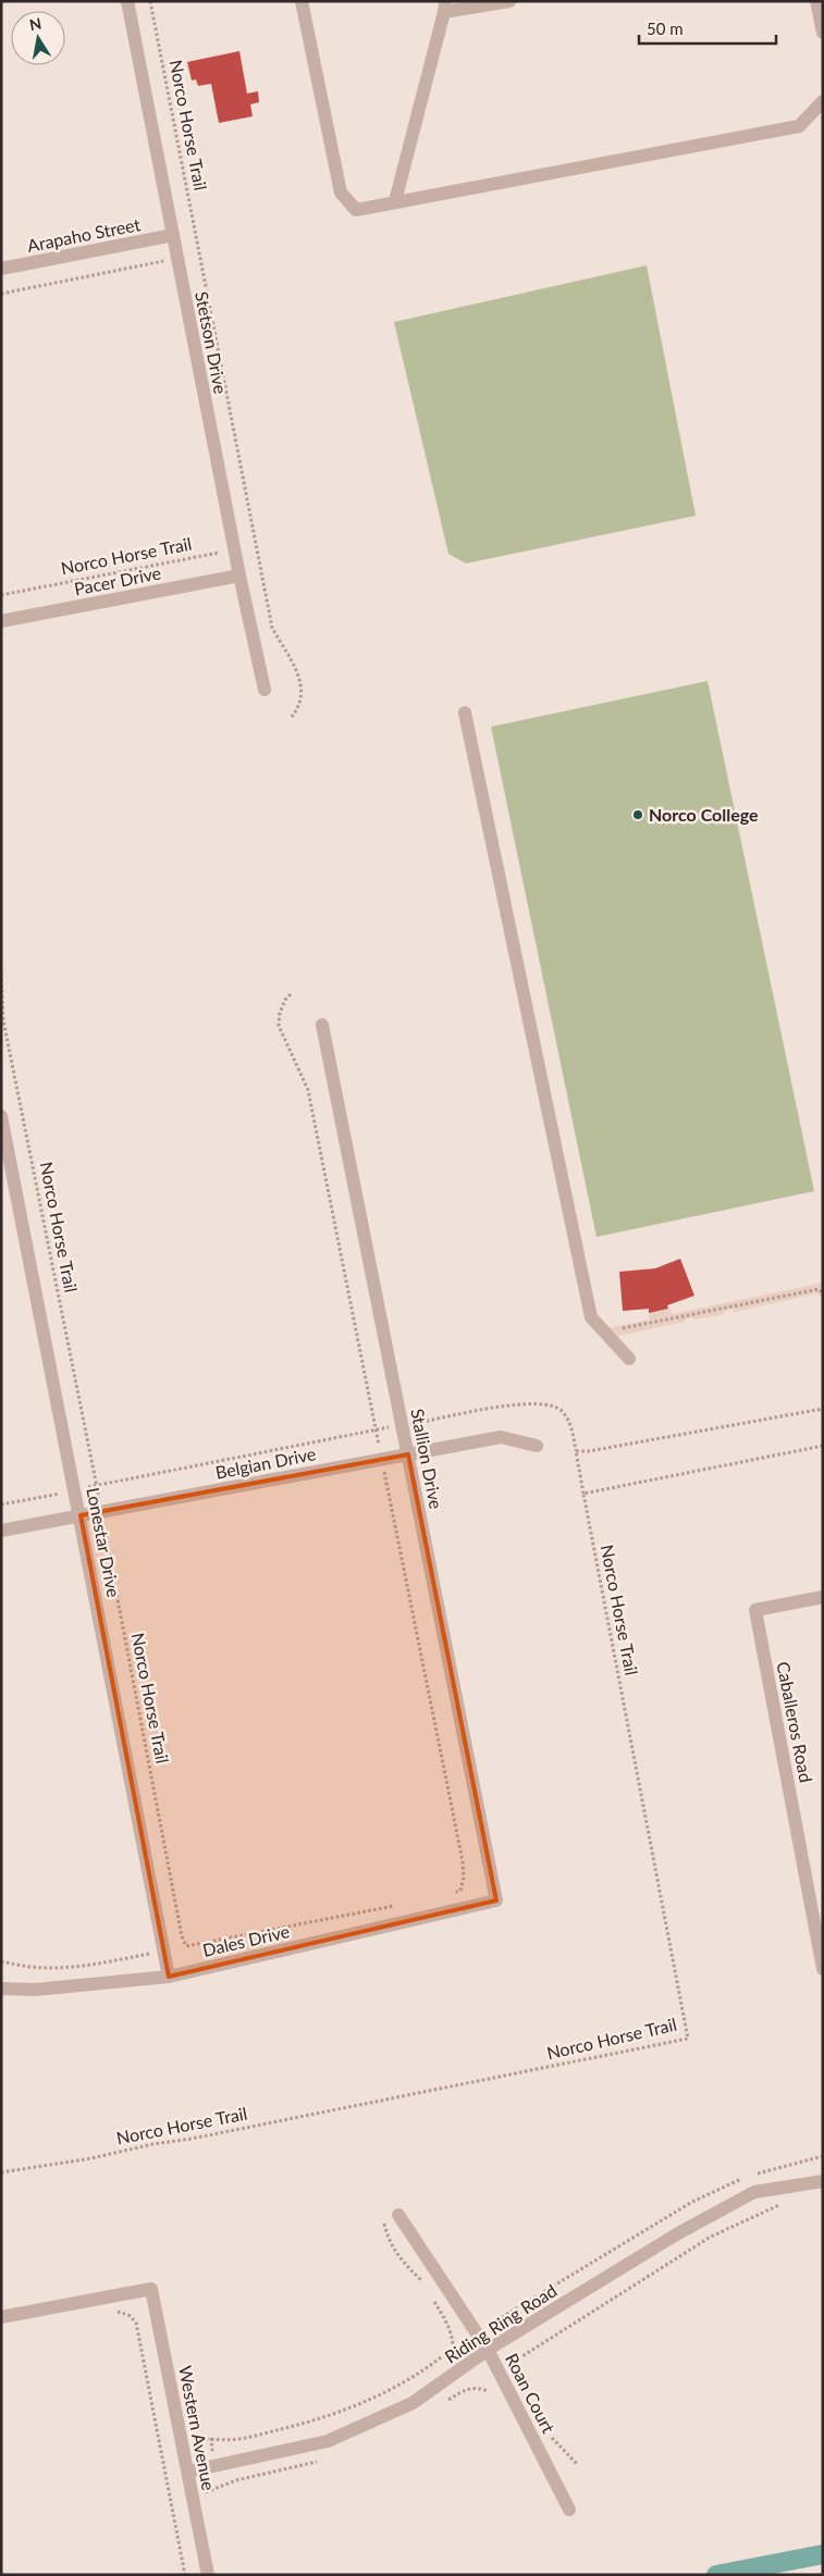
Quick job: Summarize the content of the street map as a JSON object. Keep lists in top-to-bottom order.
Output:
{
  "streets": {
    "street": [
      "Arapaho Street",
      "Stetson Drive",
      "Pacer Drive",
      "Stallion Drive",
      "Belgian Drive",
      "Lonestar Drive",
      "Caballeros Road",
      "Dales Drive",
      "Riding Ring Road",
      "Roan Court",
      "Western Avenue"
    ],
    "path": ["Norco Horse Trail"]
  },
  "crossings": [
    ["Norco Horse Trail", "Stetson Drive"],
    ["Norco Horse Trail", "Stallion Drive"],
    ["Norco Horse Trail", "Belgian Drive"],
    ["Norco Horse Trail", "Lonestar Drive"],
    ["Arapaho Street", "Stetson Drive"],
    ["Stetson Drive", "Pacer Drive"],
    ["Stallion Drive", "Belgian Drive"],
    ["Stallion Drive", "Dales Drive"],
    ["Belgian Drive", "Lonestar Drive"],
    ["Lonestar Drive", "Dales Drive"],
    ["Riding Ring Road", "Roan Court"],
    ["Riding Ring Road", "Western Avenue"]
  ],
  "places": ["Norco College"],
  "scale_bar": "50 m",
  "north": "top"
}
